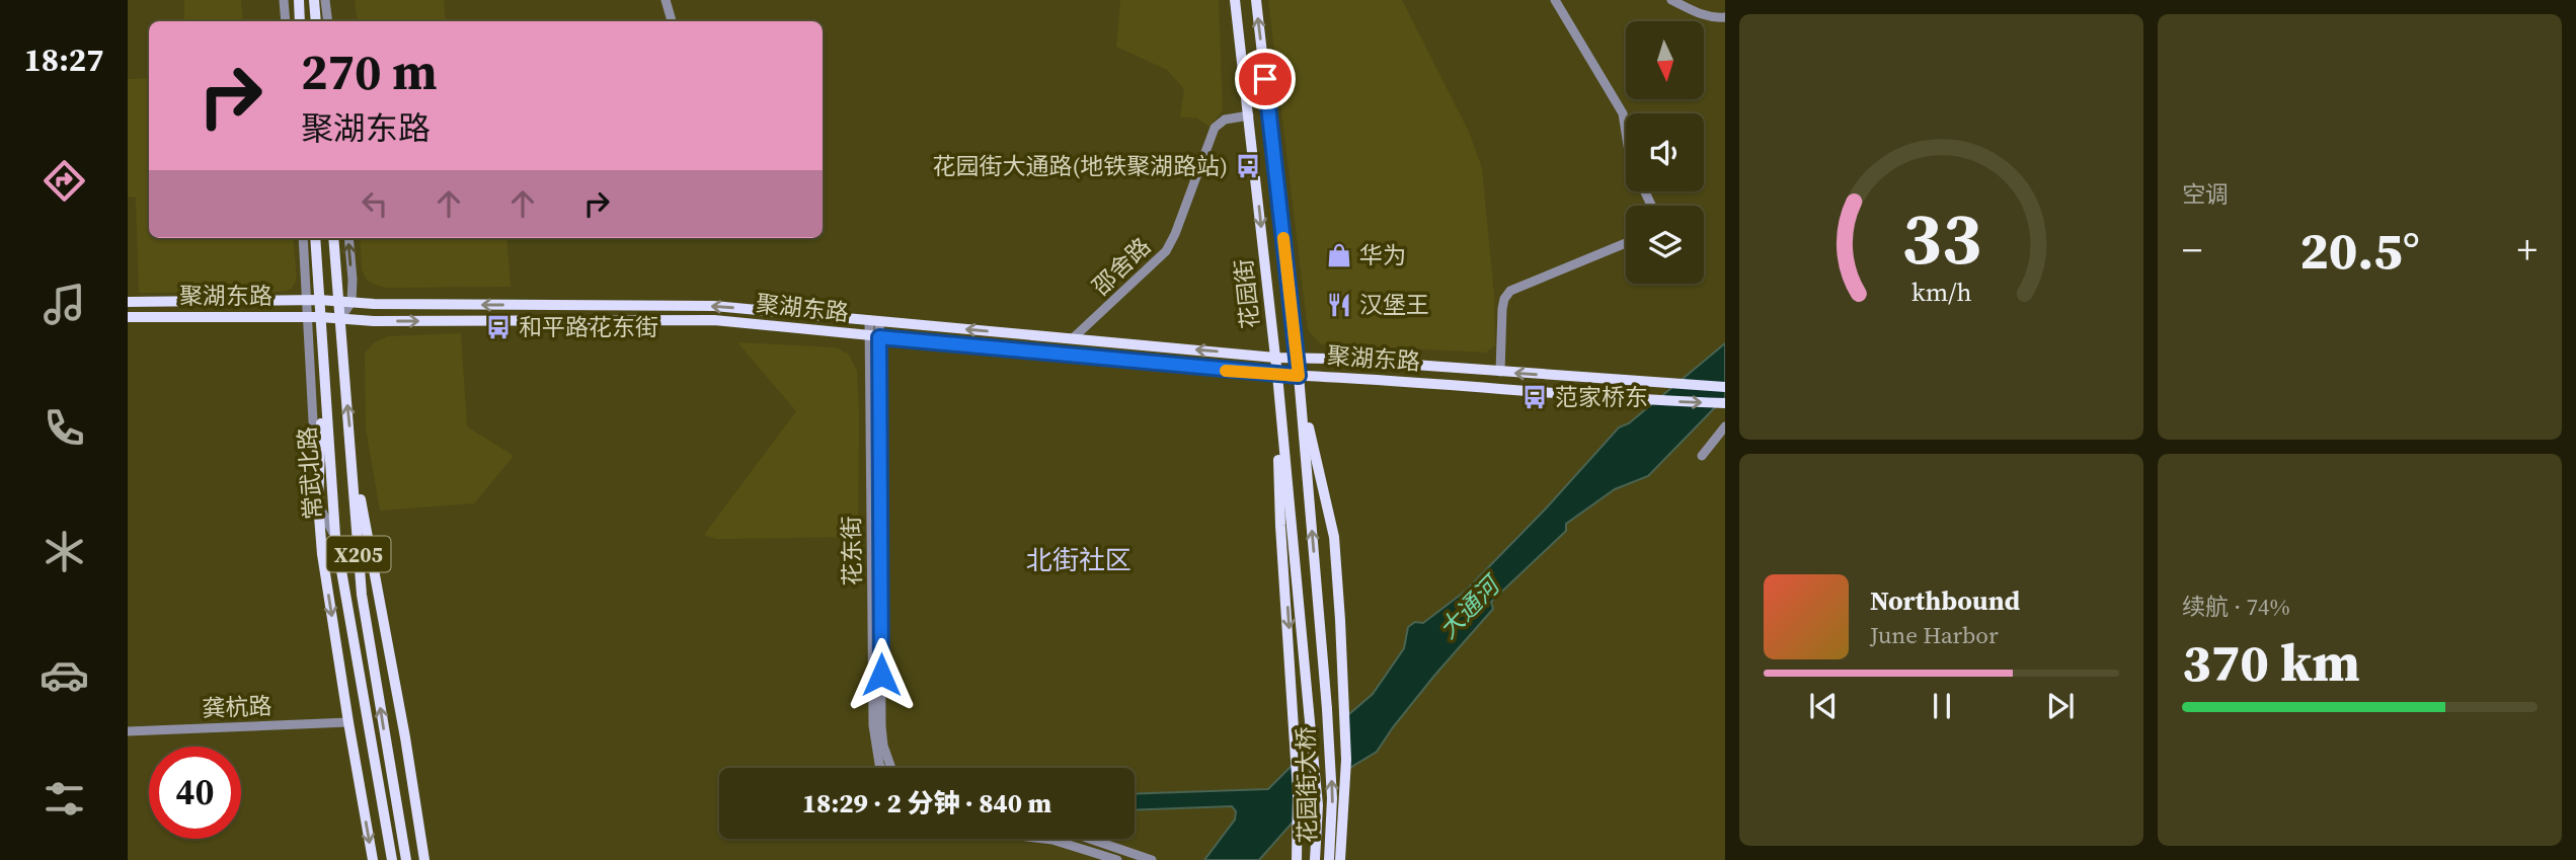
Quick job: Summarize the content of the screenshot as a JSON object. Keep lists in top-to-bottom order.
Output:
{
  "streets": {
    "main road": [
      "花园街",
      "聚湖东路",
      "常武北路",
      "X205",
      "花园街大桥"
    ],
    "street": ["邵舍路", "花东街", "龚杭路"]
  },
  "crossings": [
    ["邵舍路", "花园街"],
    ["邵舍路", "聚湖东路"],
    ["花园街", "聚湖东路"],
    ["花园街", "花园街大桥"],
    ["聚湖东路", "常武北路"],
    ["聚湖东路", "花东街"]
  ],
  "districts": ["北街社区"],
  "water": ["大通河"],
  "places": {
    "bus stop": ["花园街大通路(地铁聚湖路站)", "和平路花东街", "范家桥东"],
    "shop": ["华为"],
    "restaurant": ["汉堡王"]
  },
  "north": "bottom",
  "page": {
    "tabs": "18:27",
    "tile": [
      "空调",
      ["续航 · 74%", "370 km"]
    ],
    "turn": ["270 m", "聚湖东路"],
    "heat": ["−", "20.5°", "+"],
    "song": ["Northbound", "June Harbor"],
    "limit": "40",
    "trip": "18:29 · 2 分钟 · 840 m",
    "gauge": ["33", "km/h"]
  }
}
